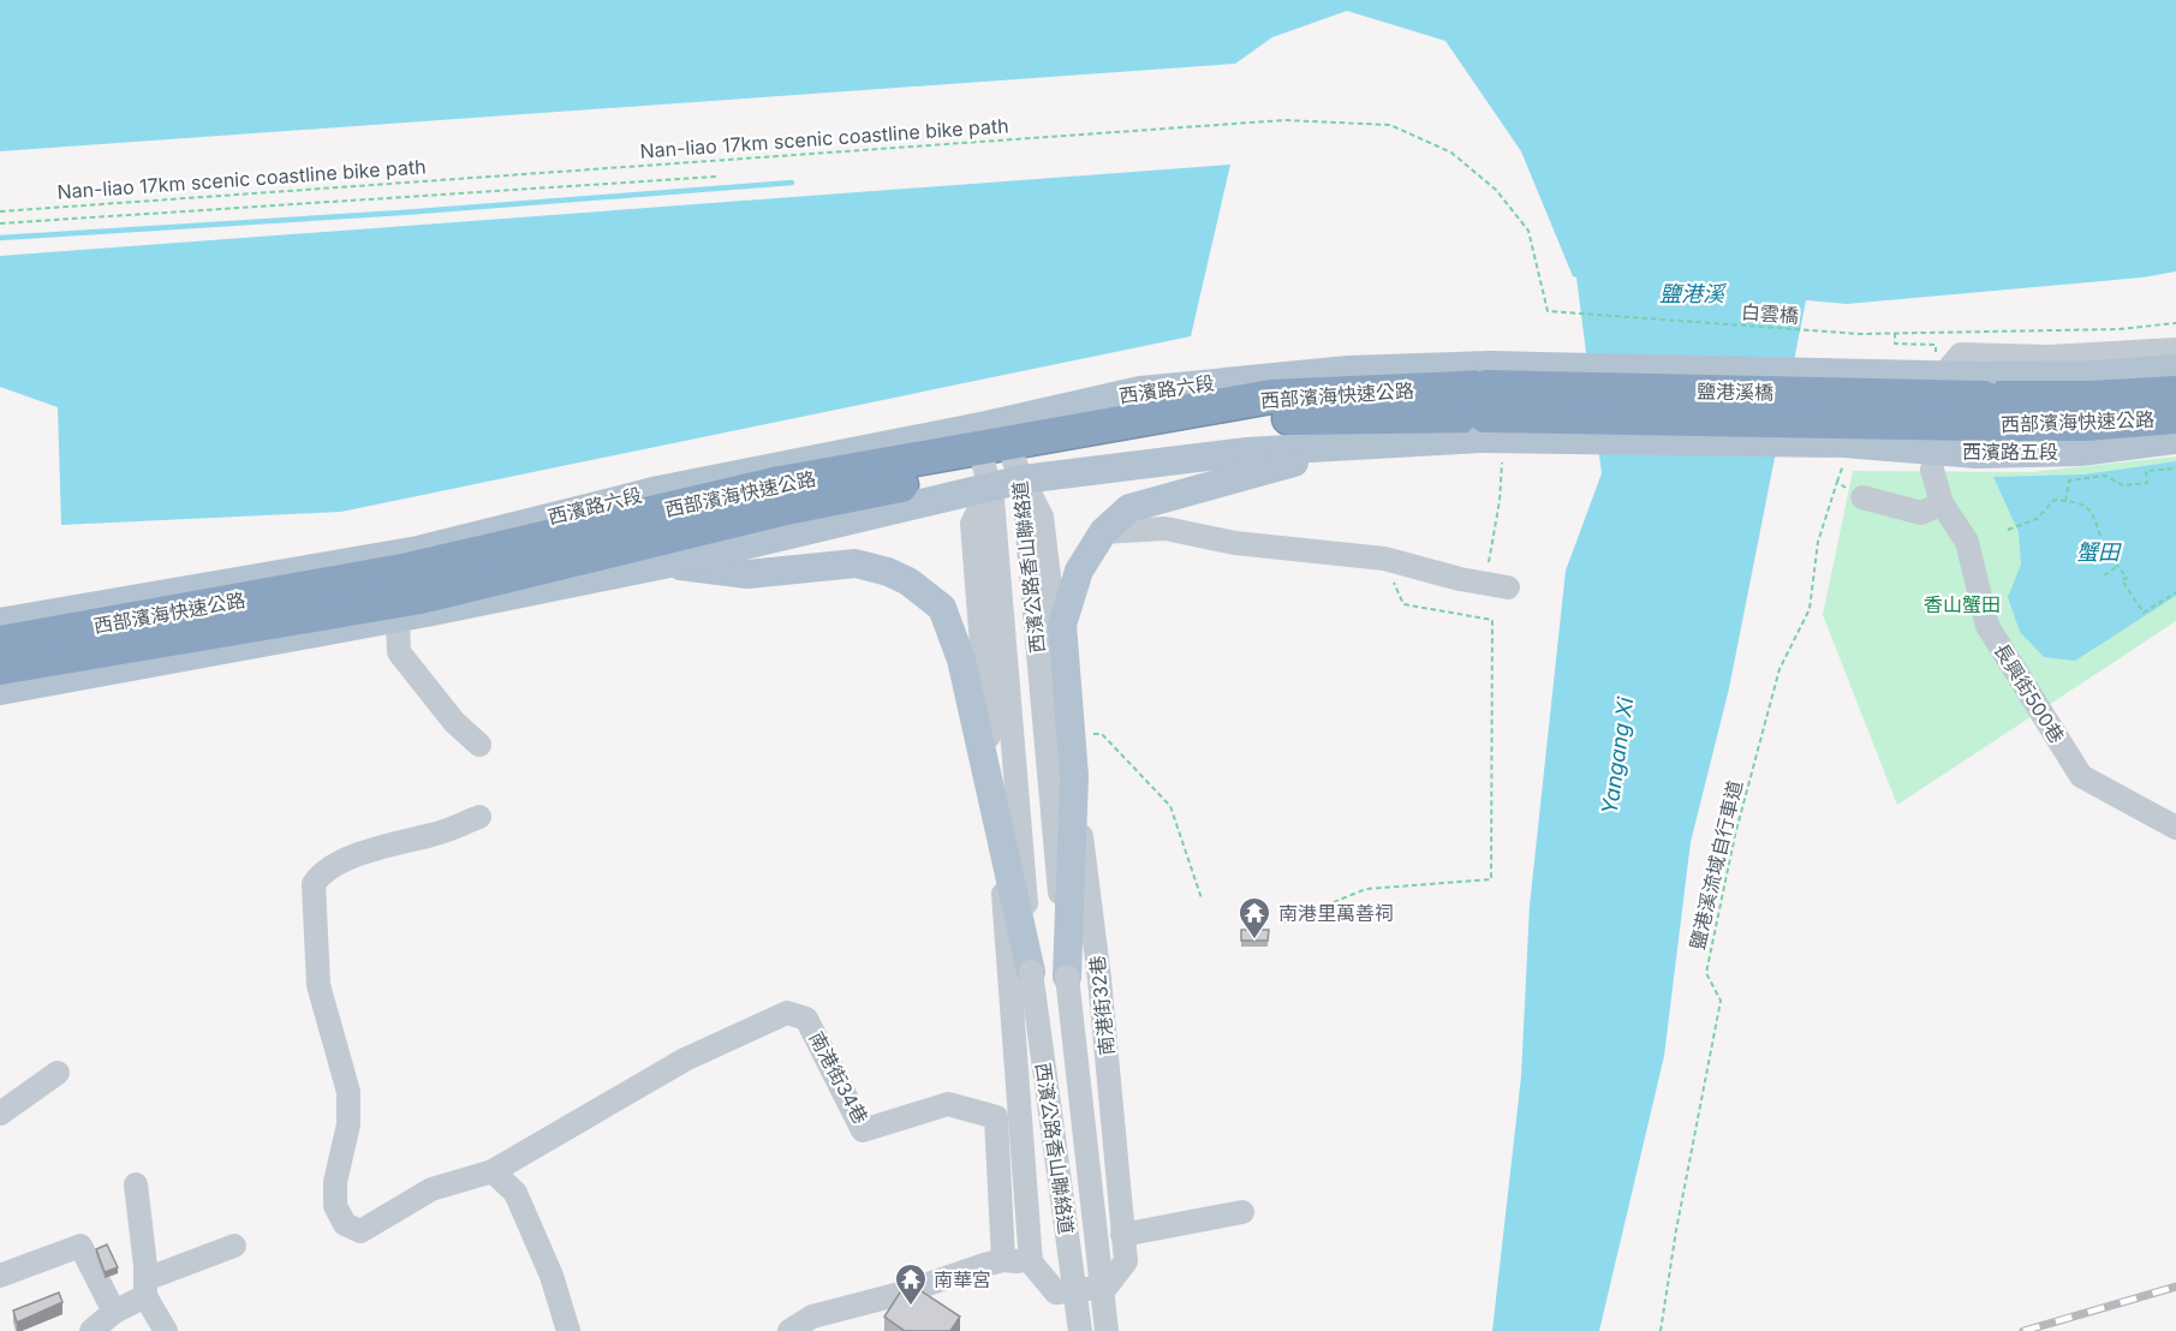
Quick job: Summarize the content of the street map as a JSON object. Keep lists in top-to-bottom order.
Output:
{
  "streets": {
    "highway": ["鹽港溪橋", "西部濱海快速公路"],
    "main road": ["西濱路六段", "西濱路五段"],
    "street": [
      "西濱公路香山聯絡道",
      "長興街500巷",
      "南港街32巷",
      "南港街34巷"
    ],
    "path": ["Nan-liao 17km scenic coastline bike path", "白雲橋", "鹽港溪流域自行車道"]
  },
  "crossings": [
    ["Nan-liao 17km scenic coastline bike path", "白雲橋"],
    ["西濱路六段", "鹽港溪橋"],
    ["西濱路六段", "西部濱海快速公路"],
    ["西濱路六段", "西濱公路香山聯絡道"],
    ["西濱路六段", "南港街32巷"],
    ["鹽港溪橋", "西部濱海快速公路"],
    ["鹽港溪橋", "西濱路五段"],
    ["西部濱海快速公路", "西濱路五段"],
    ["西部濱海快速公路", "西濱公路香山聯絡道"],
    ["西部濱海快速公路", "南港街32巷"],
    ["西濱公路香山聯絡道", "南港街32巷"]
  ],
  "water": ["鹽港溪", "蟹田", "Yangang Xi"],
  "parks": ["香山蟹田"],
  "places": {
    "temple": ["南港里萬善祠", "南華宮"]
  }
}
